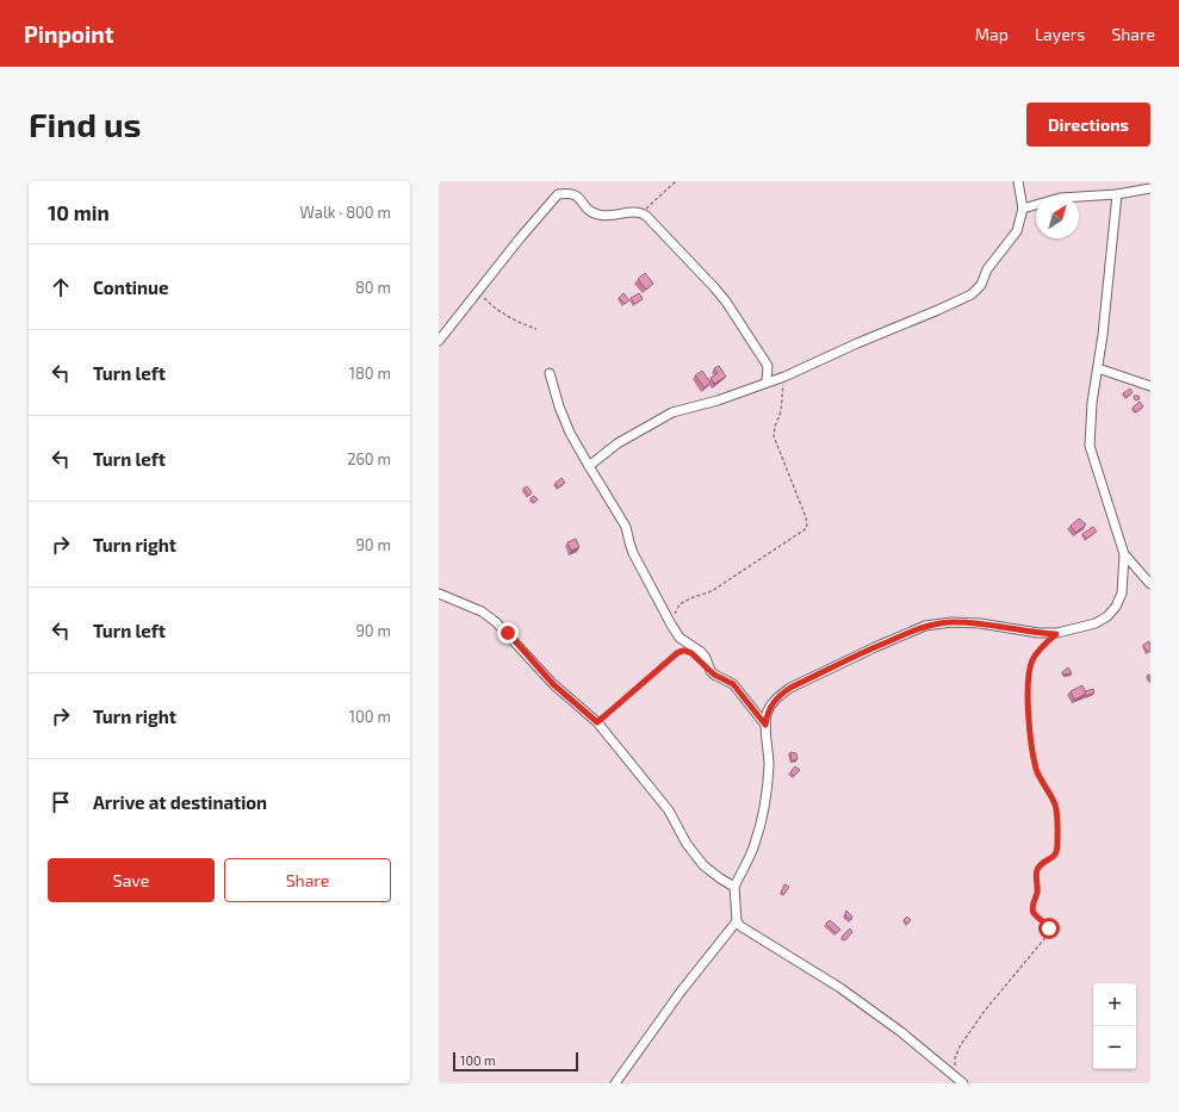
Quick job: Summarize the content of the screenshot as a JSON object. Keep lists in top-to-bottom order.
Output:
{
  "scale_bar": "100 m",
  "north": "top right",
  "page": {
    "header": "Pinpoint",
    "nav": ["Map", "Layers", "Share"],
    "buttons": [
      "Directions",
      ["Save", "Share"]
    ],
    "title": "Find us",
    "heading": ["10 min", "Walk · 800 m"],
    "list": [
      ["Continue", "80 m"],
      ["Turn left", "180 m"],
      ["Turn left", "260 m"],
      ["Turn right", "90 m"],
      ["Turn left", "90 m"],
      ["Turn right", "100 m"],
      "Arrive at destination"
    ],
    "map_buttons": ["+", "−"],
    "scale": "100 m"
  }
}
